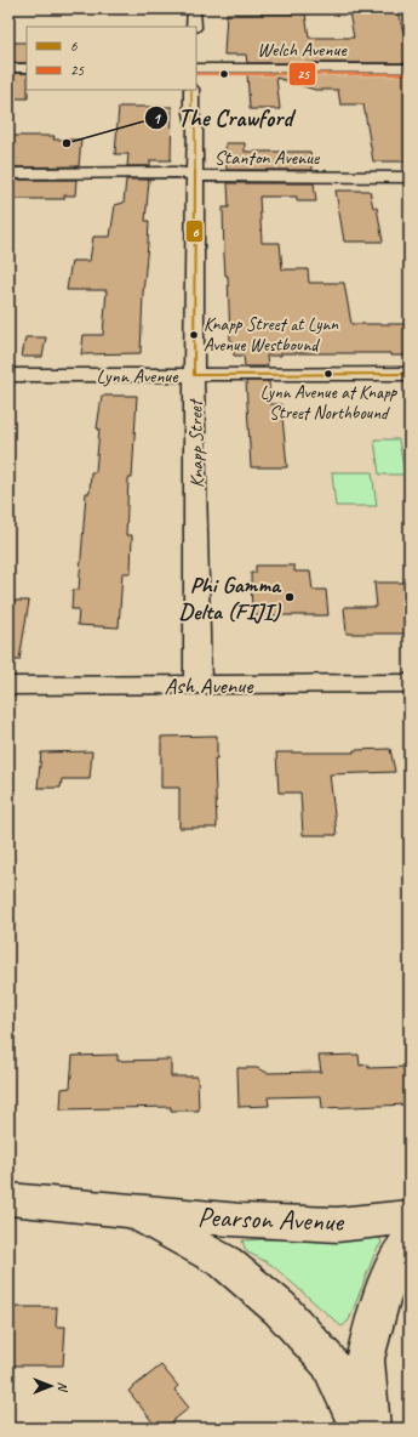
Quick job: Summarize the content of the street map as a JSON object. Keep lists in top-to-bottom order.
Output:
{
  "streets": {
    "street": [
      "Welch Avenue",
      "Stanton Avenue",
      "Lynn Avenue",
      "Knapp Street",
      "Ash Avenue",
      "Pearson Avenue"
    ]
  },
  "crossings": [
    ["Stanton Avenue", "Knapp Street"],
    ["Lynn Avenue", "Knapp Street"],
    ["Knapp Street", "Ash Avenue"]
  ],
  "places": [
    "The Crawford",
    "Knapp Street at Lynn Avenue Westbound",
    "Lynn Avenue at Knapp Street Northbound",
    "Phi Gamma Delta (FIJI)"
  ],
  "lines": ["transit line 25", "transit line 6"],
  "legend": ["6", "25"],
  "north": "right"
}
